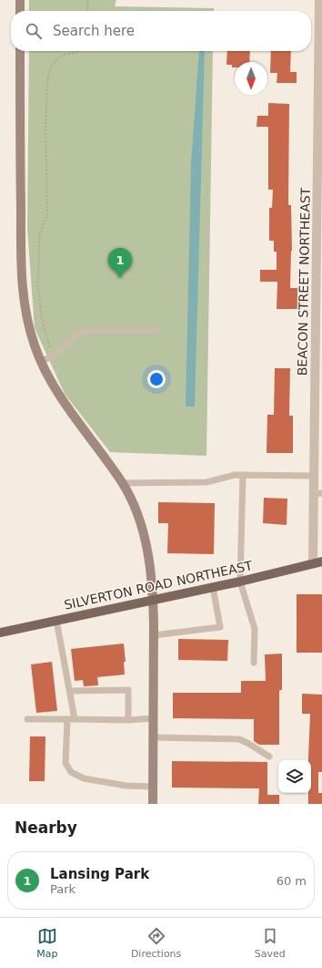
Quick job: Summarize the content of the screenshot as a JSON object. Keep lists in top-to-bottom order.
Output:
{
  "streets": {
    "main road": ["SILVERTON ROAD NORTHEAST"],
    "street": ["BEACON STREET NORTHEAST"]
  },
  "crossings": [
    ["BEACON STREET NORTHEAST", "SILVERTON ROAD NORTHEAST"]
  ],
  "north": "bottom",
  "page": {
    "search": "Search here",
    "pins": "1",
    "heading": "Nearby",
    "list": [
      {
        "mark": "1",
        "name": "Lansing Park",
        "note": "Park",
        "value": "60 m"
      }
    ],
    "nav": ["Map", "Directions", "Saved"]
  }
}
